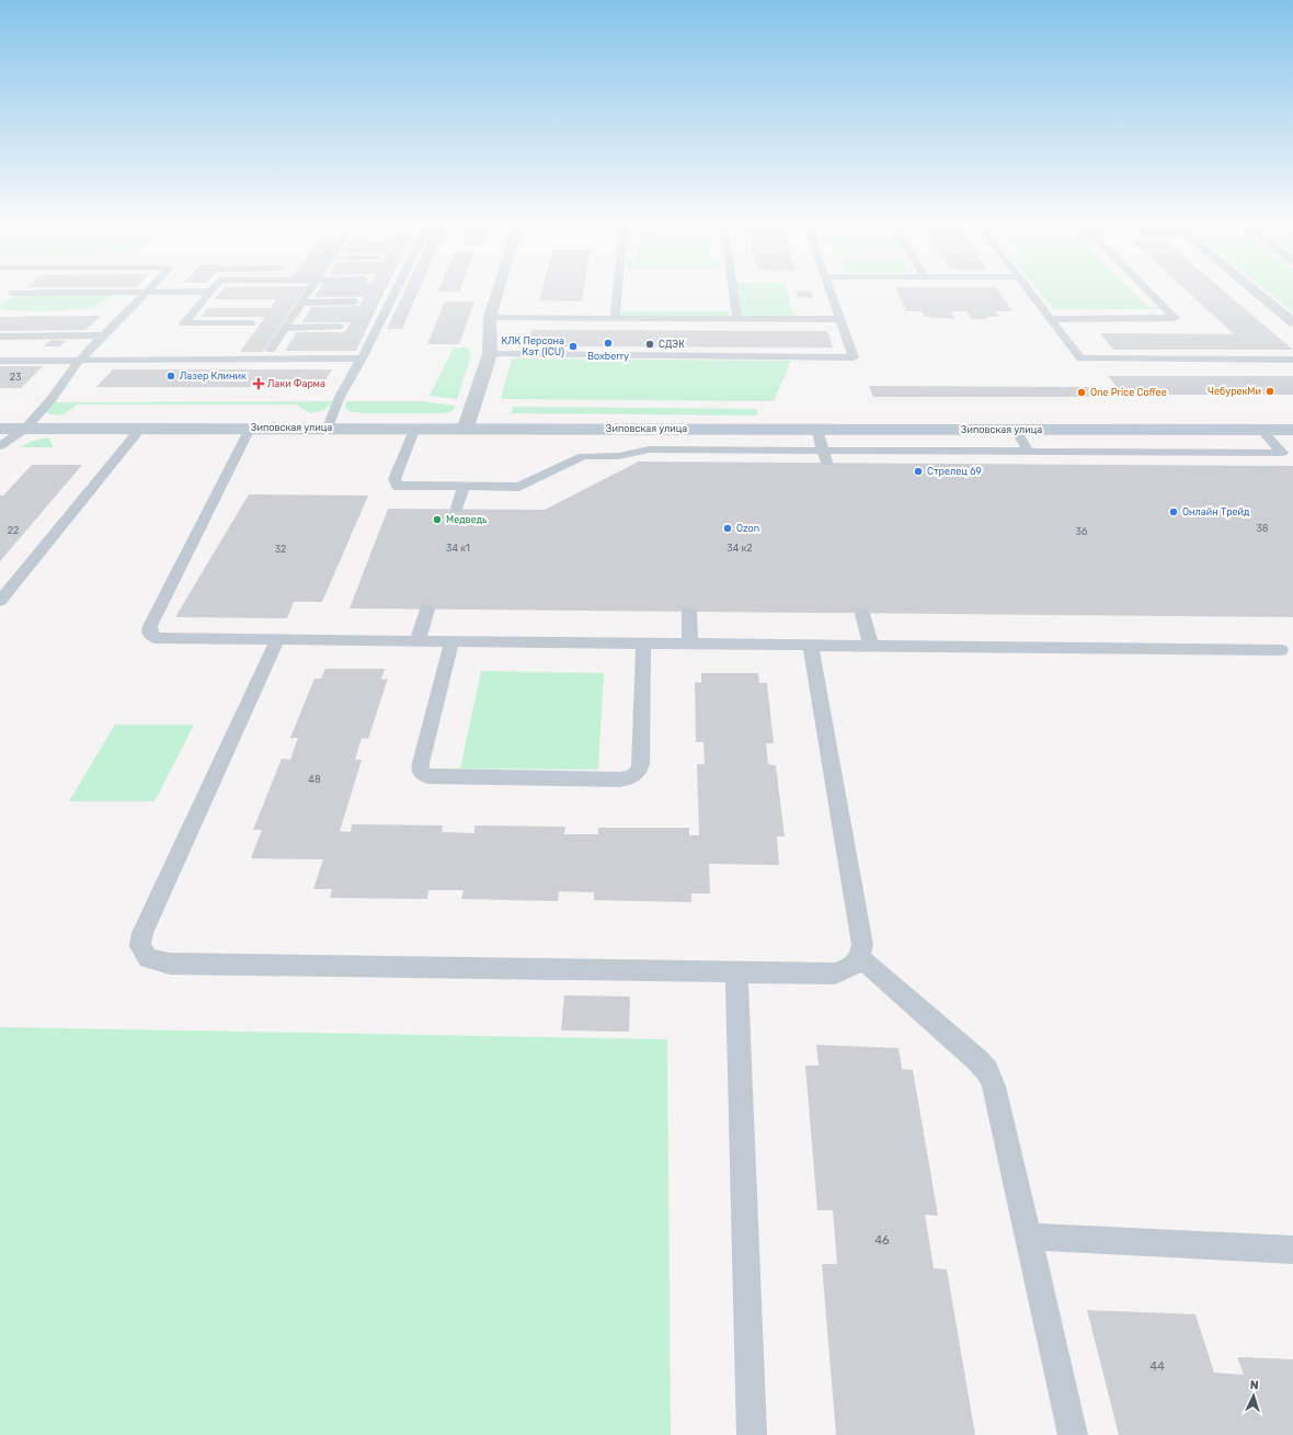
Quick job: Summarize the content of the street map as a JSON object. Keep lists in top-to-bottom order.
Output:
{
  "streets": {
    "street": ["Зиповская улица"]
  },
  "places": {
    "other": [
      "Boxberry",
      "СДЭК",
      "КЛК Персона Кэт (ICU)",
      "Лазер Клиник",
      "ЧебурекМи",
      "One Price Coffee",
      "Стрелец 69",
      "Онлайн Трейд",
      "Медведь",
      "Ozon"
    ],
    "health": ["Лаки Фарма"]
  },
  "house_numbers": [
    "23",
    "38",
    "22",
    "36",
    "34 к1",
    "34 к2",
    "32",
    "48",
    "46",
    "44"
  ],
  "north": "top"
}
